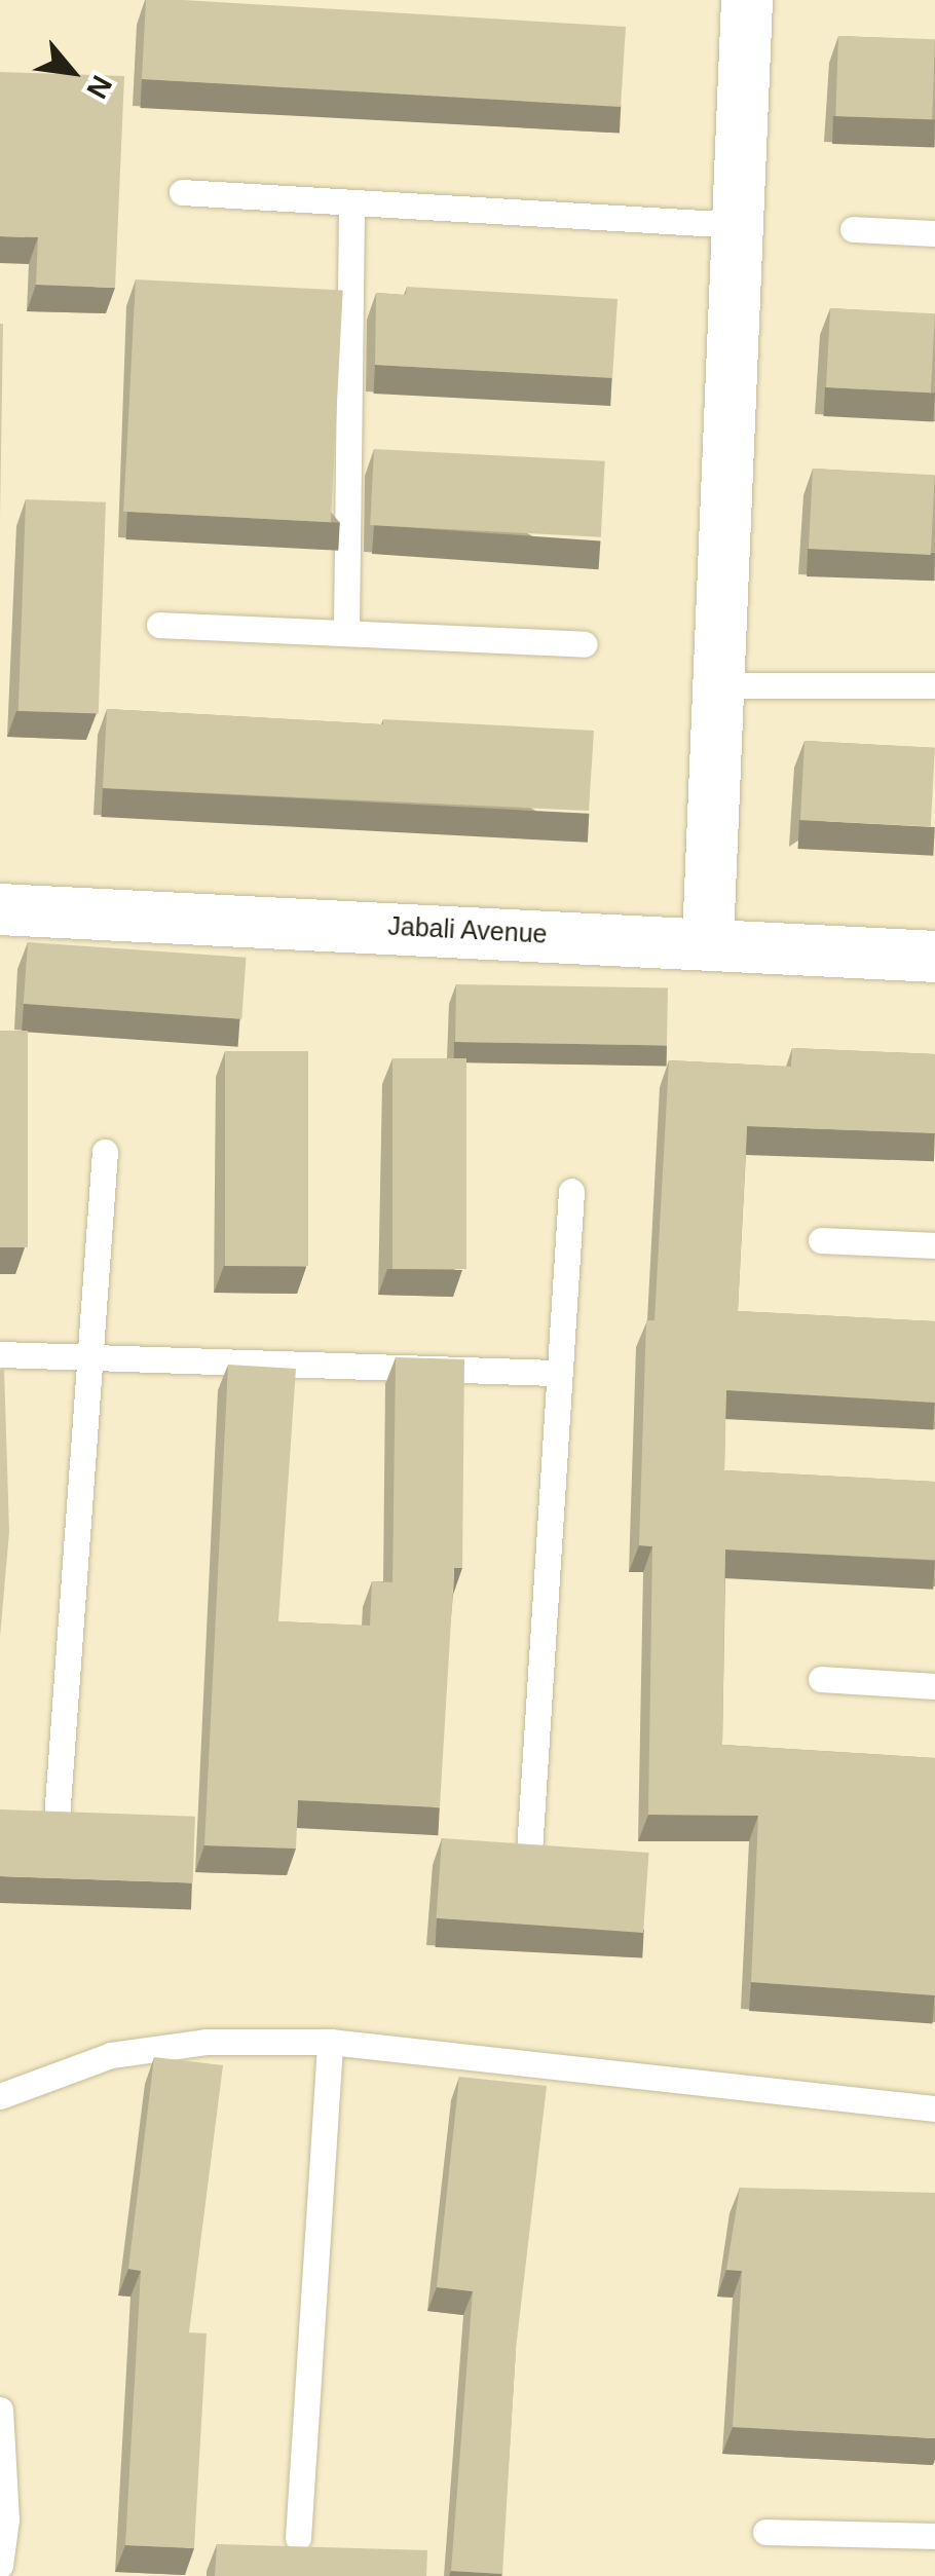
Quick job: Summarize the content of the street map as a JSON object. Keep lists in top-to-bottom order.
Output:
{
  "streets": {
    "street": ["Jabali Avenue"]
  },
  "north": "bottom right"
}
